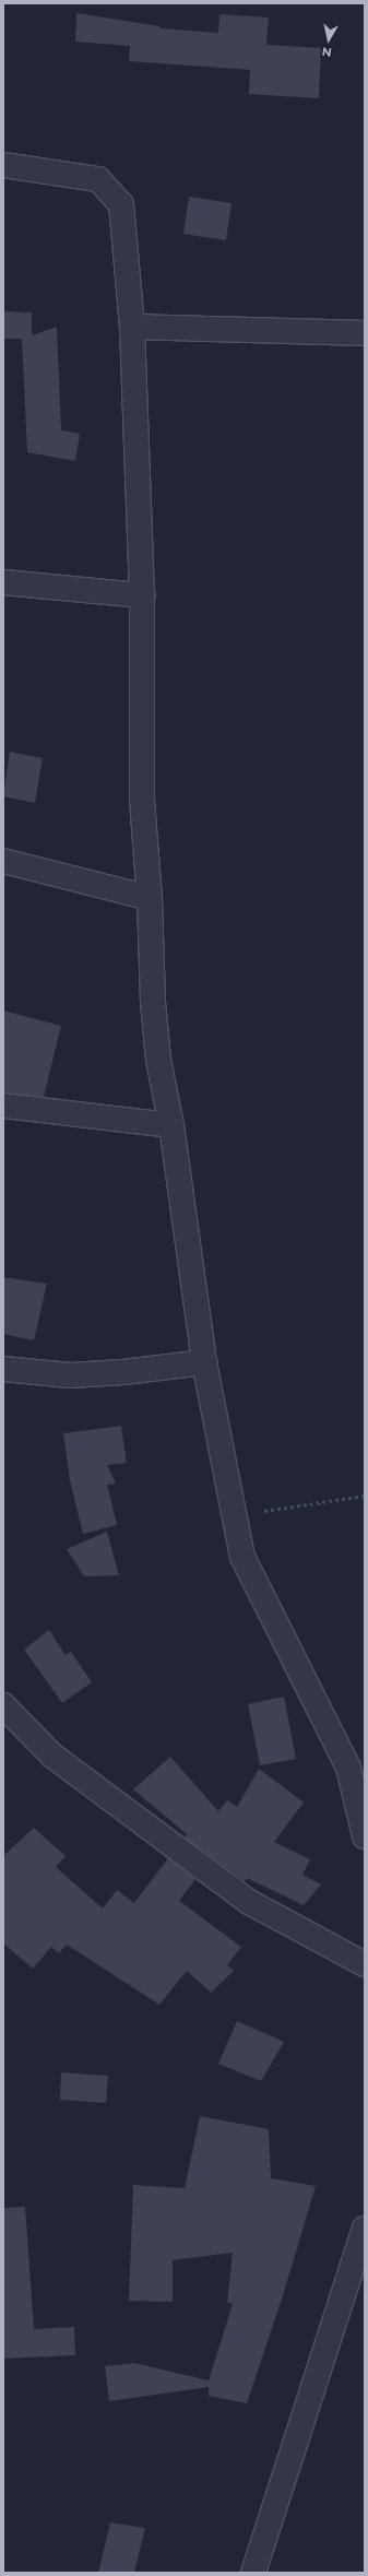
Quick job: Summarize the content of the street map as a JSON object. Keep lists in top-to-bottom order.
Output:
{
  "north": "bottom"
}
